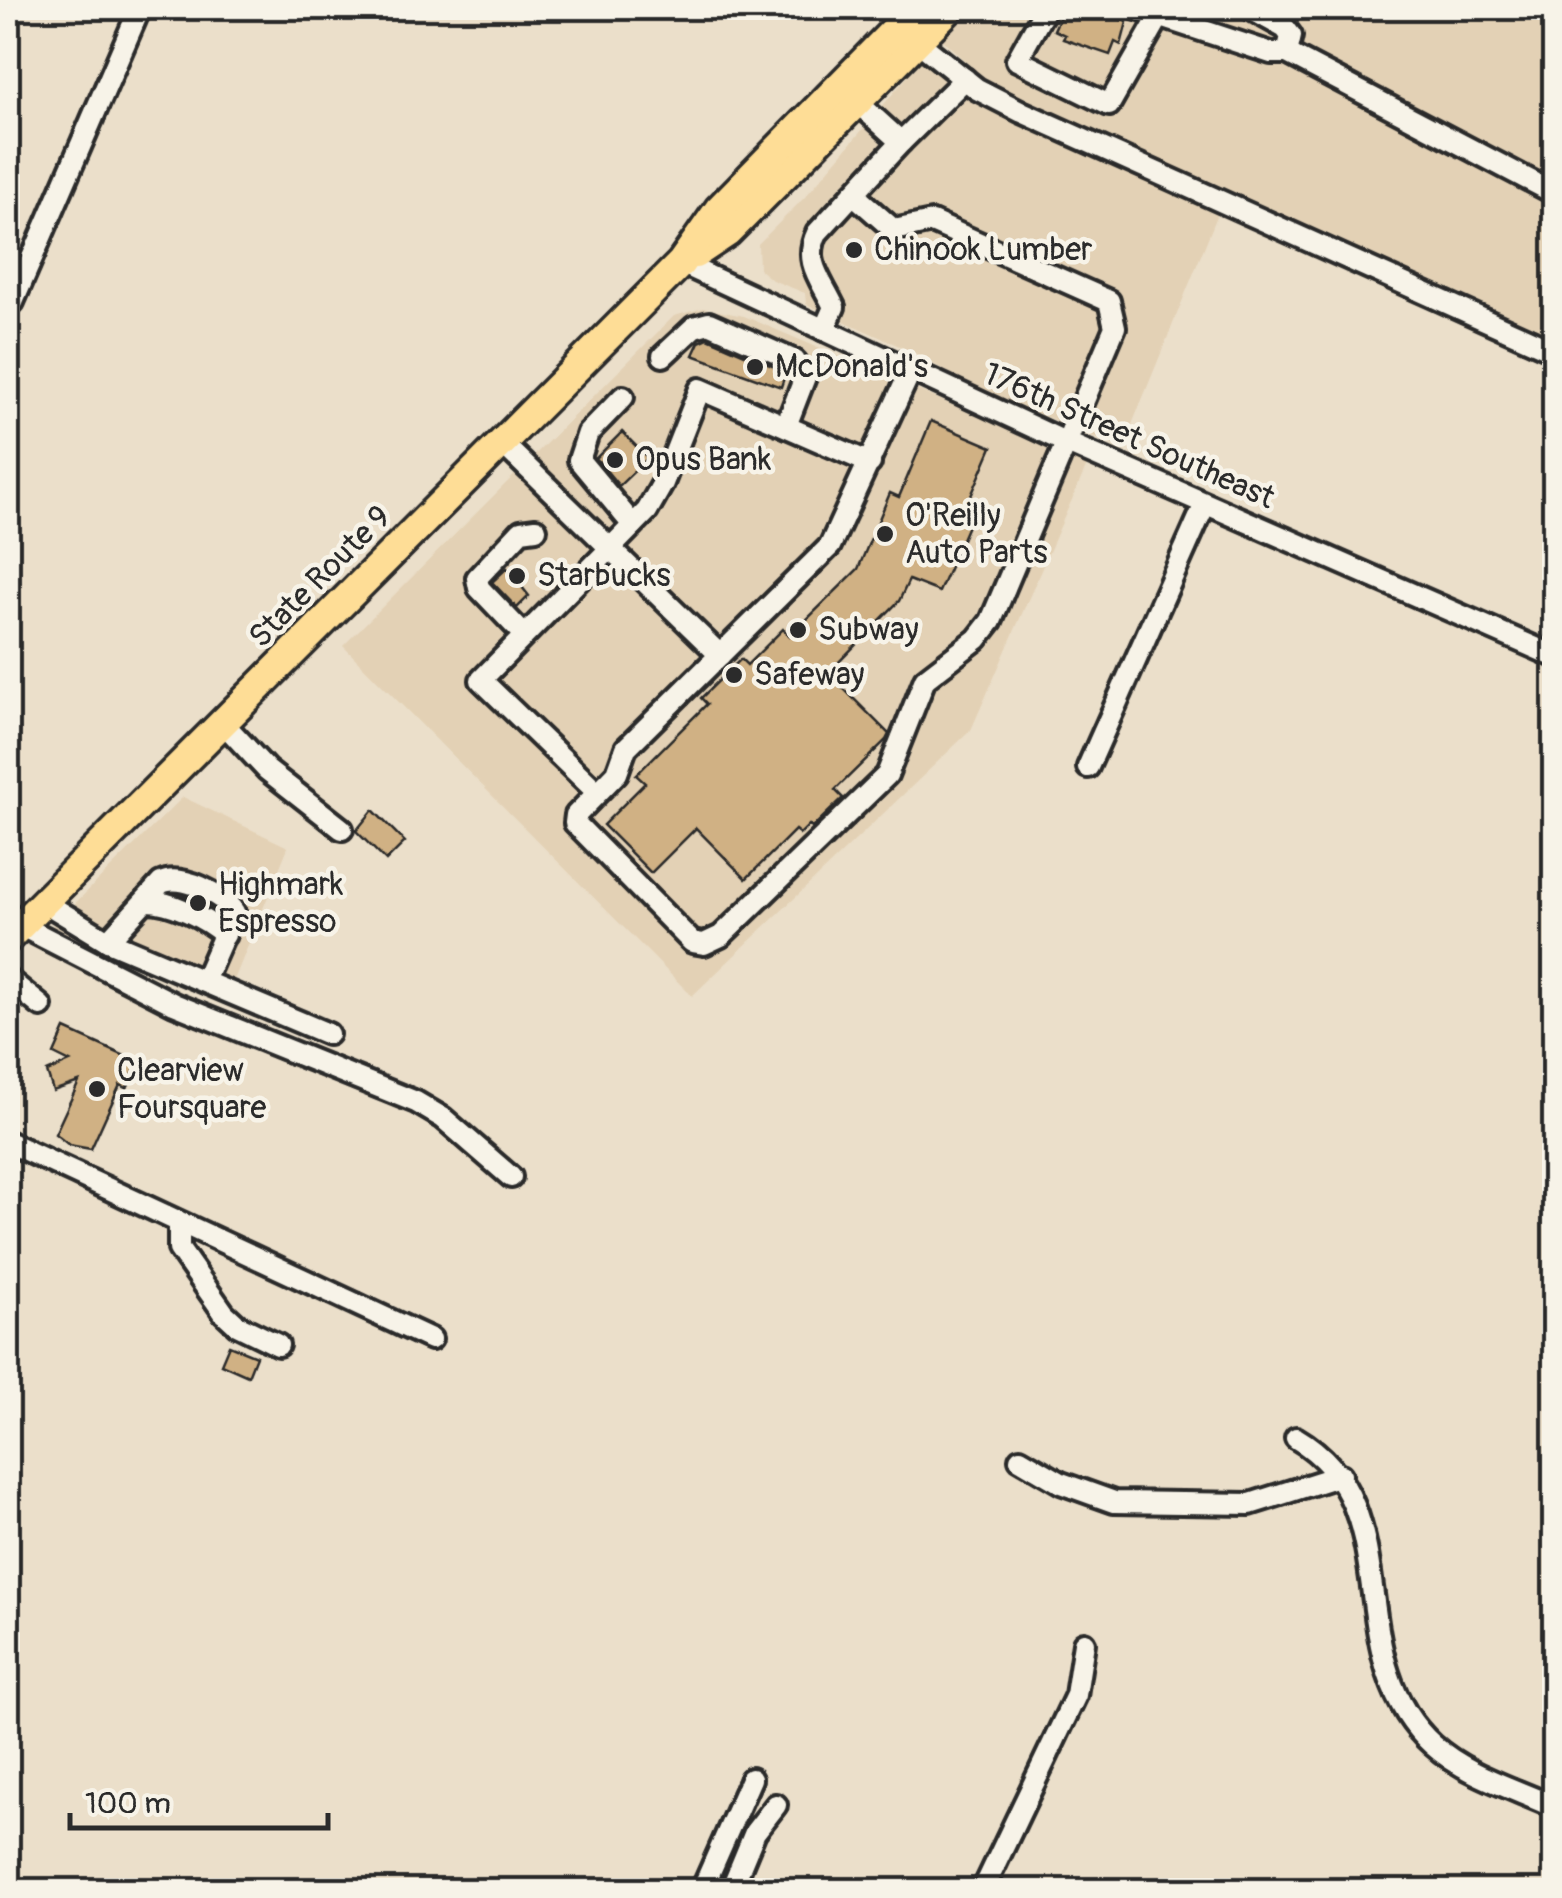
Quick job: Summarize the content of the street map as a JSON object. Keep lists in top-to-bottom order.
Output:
{
  "streets": {
    "main road": ["State Route 9"],
    "street": ["176th Street Southeast"]
  },
  "crossings": [
    ["176th Street Southeast", "State Route 9"]
  ],
  "places": [
    "Chinook Lumber",
    "McDonald's",
    "Opus Bank",
    "O'Reilly Auto Parts",
    "Starbucks",
    "Subway",
    "Safeway",
    "Highmark Espresso",
    "Clearview Foursquare"
  ],
  "scale_bar": "100 m"
}
